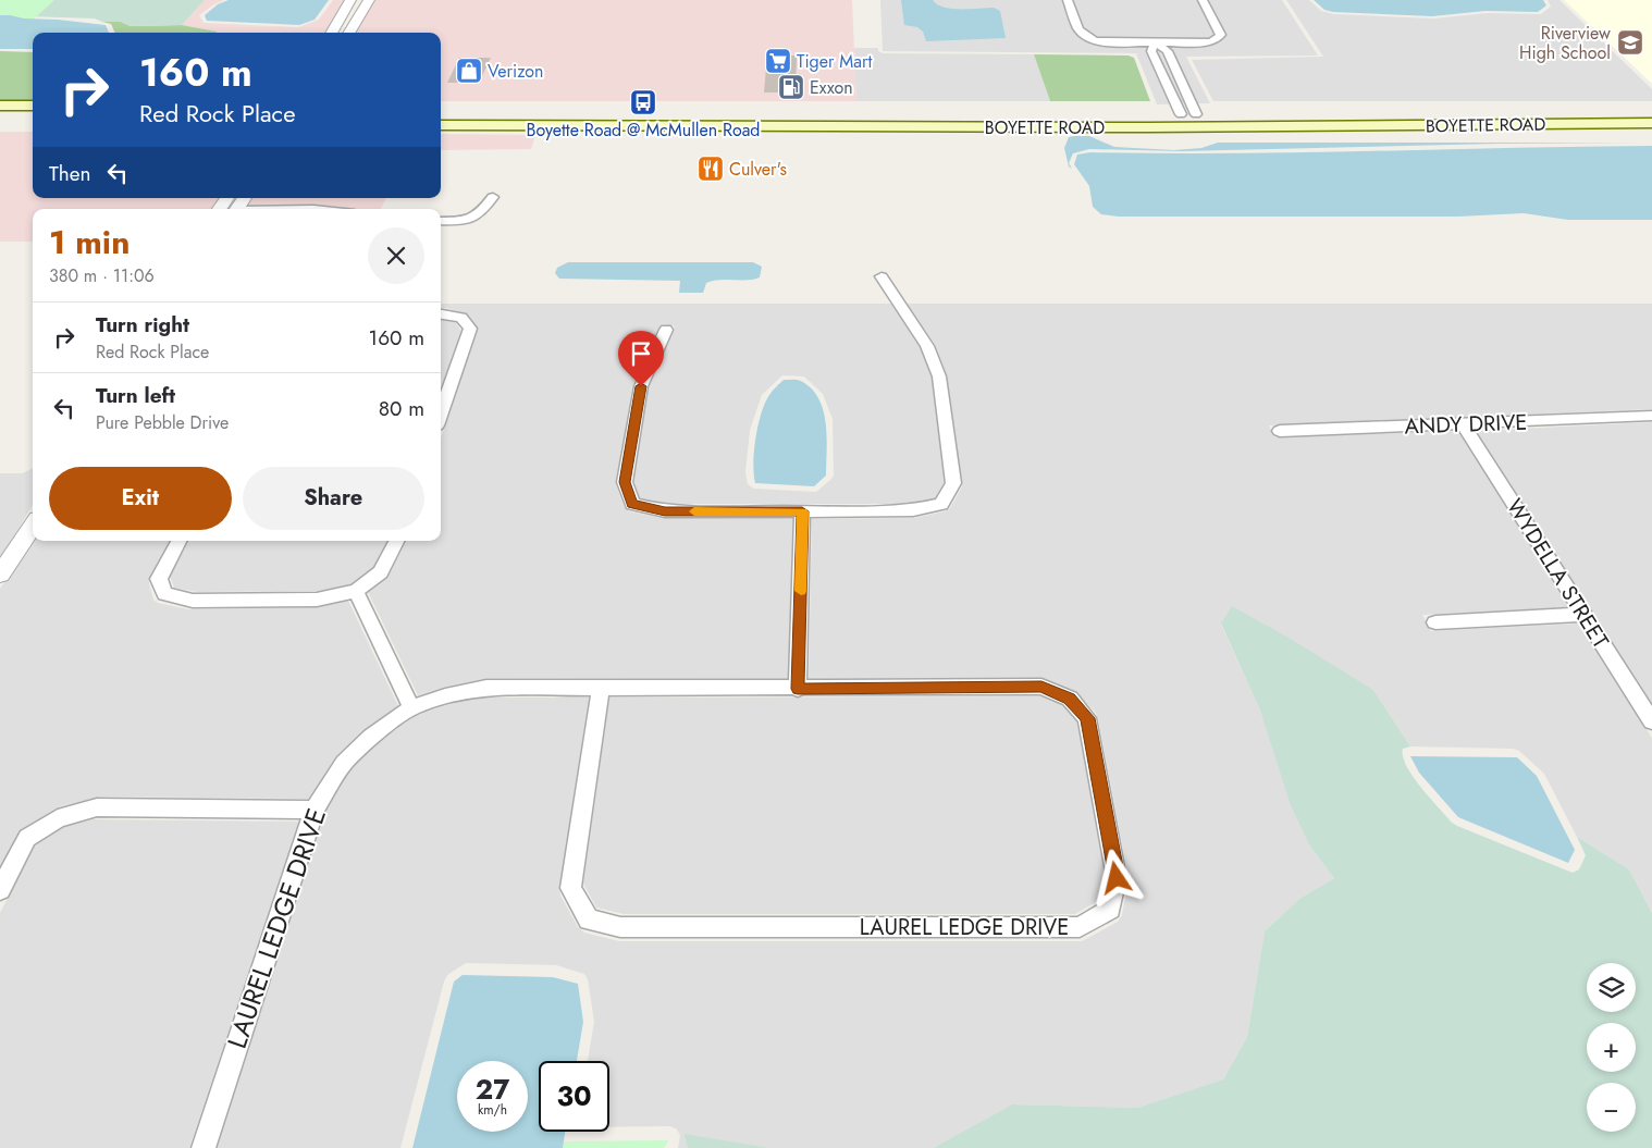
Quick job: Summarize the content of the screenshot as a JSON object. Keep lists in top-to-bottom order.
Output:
{
  "streets": {
    "main road": ["BOYETTE ROAD"],
    "street": ["ANDY DRIVE", "WYDELLA STREET", "LAUREL LEDGE DRIVE"]
  },
  "crossings": [
    ["ANDY DRIVE", "WYDELLA STREET"]
  ],
  "places": {
    "school or university": ["Riverview High School"],
    "supermarket": ["Tiger Mart"],
    "shop": ["Verizon"],
    "fuel station": ["Exxon"],
    "bus stop": ["Boyette Road @ McMullen Road"],
    "restaurant": ["Culver's"]
  },
  "page": {
    "turn": ["160 m", "Red Rock Place"],
    "then": "Then",
    "heading": ["1 min", "380 m · 11:06"],
    "list": [
      {
        "name": "Turn right",
        "note": "Red Rock Place",
        "value": "160 m"
      },
      {
        "name": "Turn left",
        "note": "Pure Pebble Drive",
        "value": "80 m"
      }
    ],
    "buttons": ["Exit", "Share"],
    "map_buttons": ["+", "−"],
    "speed": "27 km/h",
    "limit": "30"
  }
}
